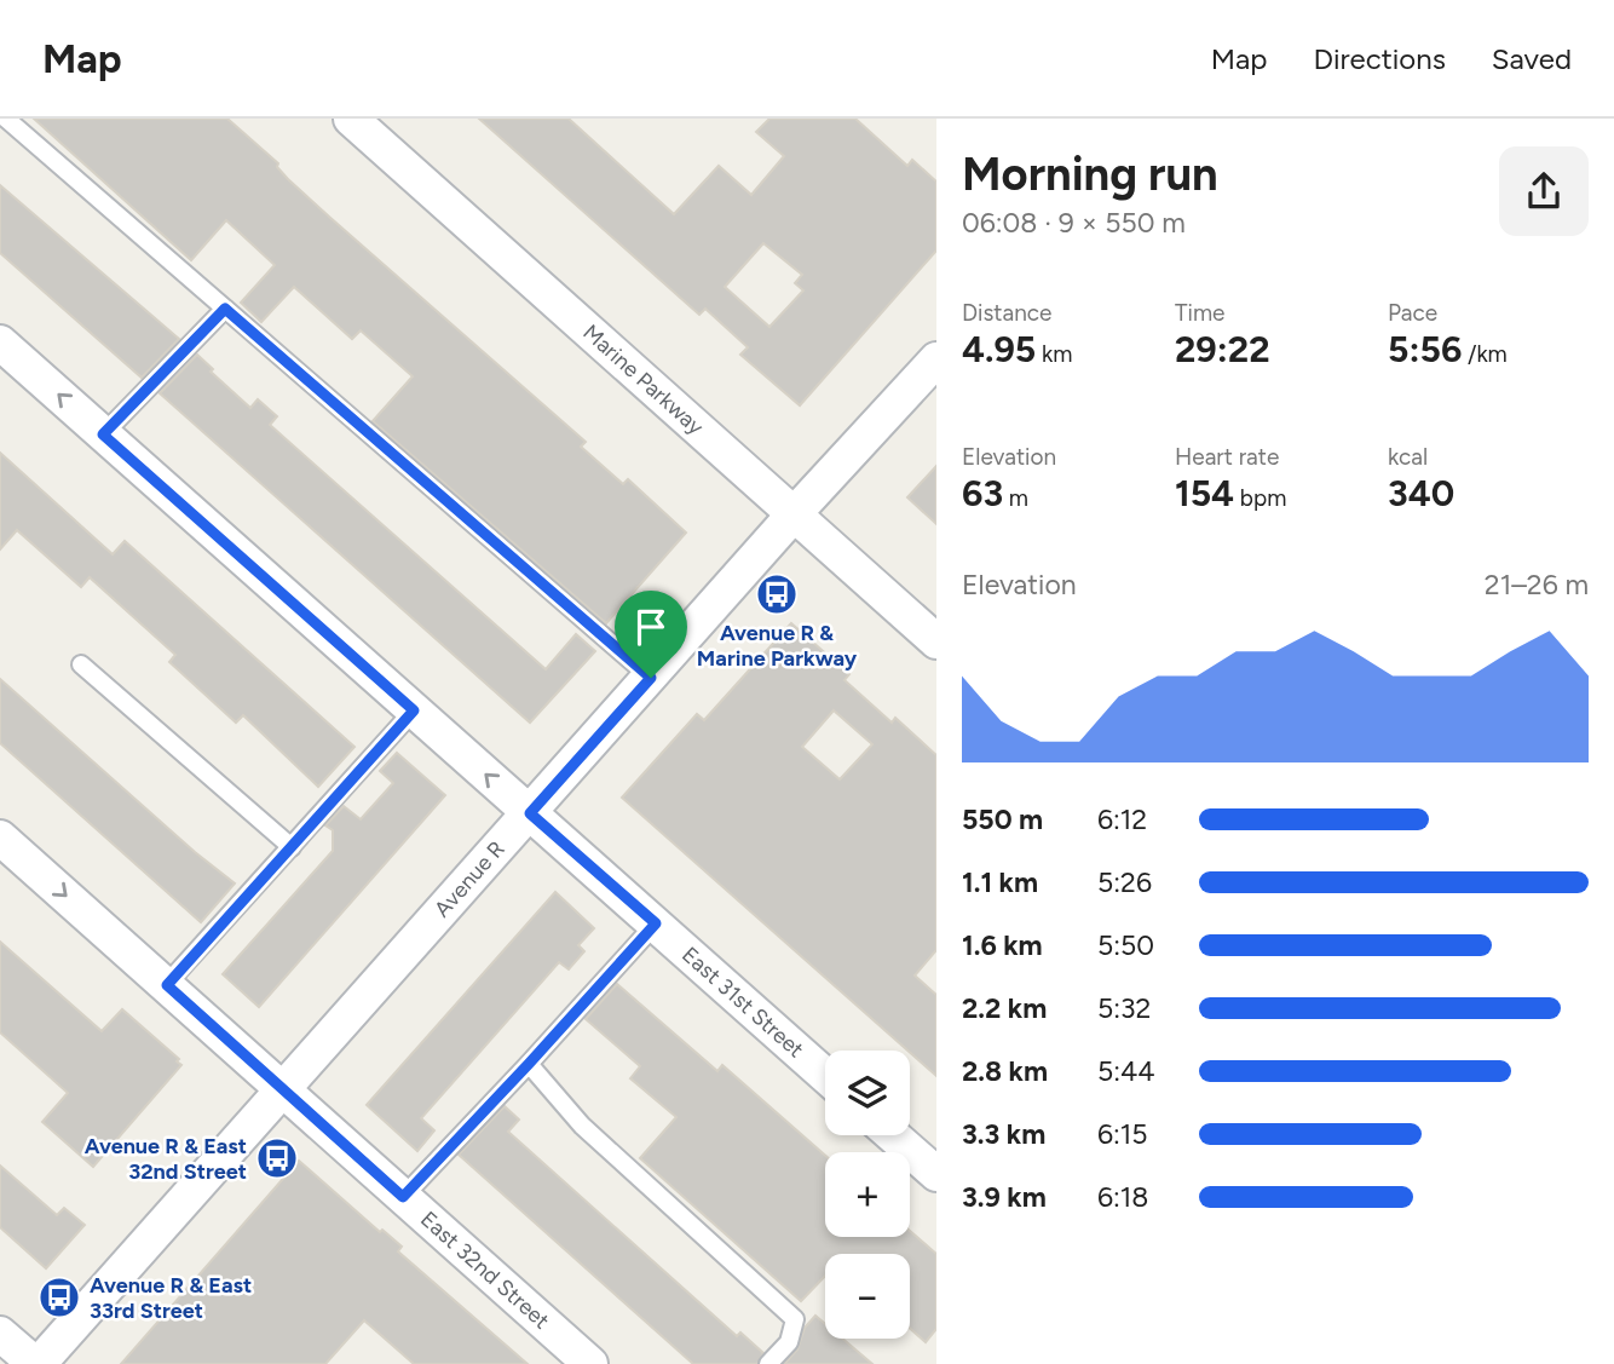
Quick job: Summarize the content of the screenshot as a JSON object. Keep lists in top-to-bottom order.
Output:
{
  "streets": {
    "street": [
      "Marine Parkway",
      "Avenue R",
      "East 31st Street",
      "East 32nd Street"
    ]
  },
  "crossings": [
    ["Marine Parkway", "Avenue R"],
    ["Avenue R", "East 31st Street"],
    ["Avenue R", "East 32nd Street"]
  ],
  "places": {
    "bus stop": ["Avenue R & Marine Parkway", "Avenue R & East 32nd Street", "Avenue R & East 33rd Street"]
  },
  "page": {
    "header": "Map",
    "nav": ["Map", "Directions", "Saved"],
    "heading": ["Morning run", "06:08 · 9 × 550 m"],
    "stats": [
      ["Distance", "4.95 km"],
      ["Time", "29:22"],
      ["Pace", "5:56 /km"],
      ["Elevation", "63 m"],
      ["Heart rate", "154 bpm"],
      ["kcal", "340"]
    ],
    "chart": ["Elevation", "21–26 m"],
    "list": [
      {
        "name": "550 m",
        "note": "6:12"
      },
      {
        "name": "1.1 km",
        "note": "5:26"
      },
      {
        "name": "1.6 km",
        "note": "5:50"
      },
      {
        "name": "2.2 km",
        "note": "5:32"
      },
      {
        "name": "2.8 km",
        "note": "5:44"
      },
      {
        "name": "3.3 km",
        "note": "6:15"
      },
      {
        "name": "3.9 km",
        "note": "6:18"
      }
    ],
    "map_buttons": ["+", "−"]
  }
}
